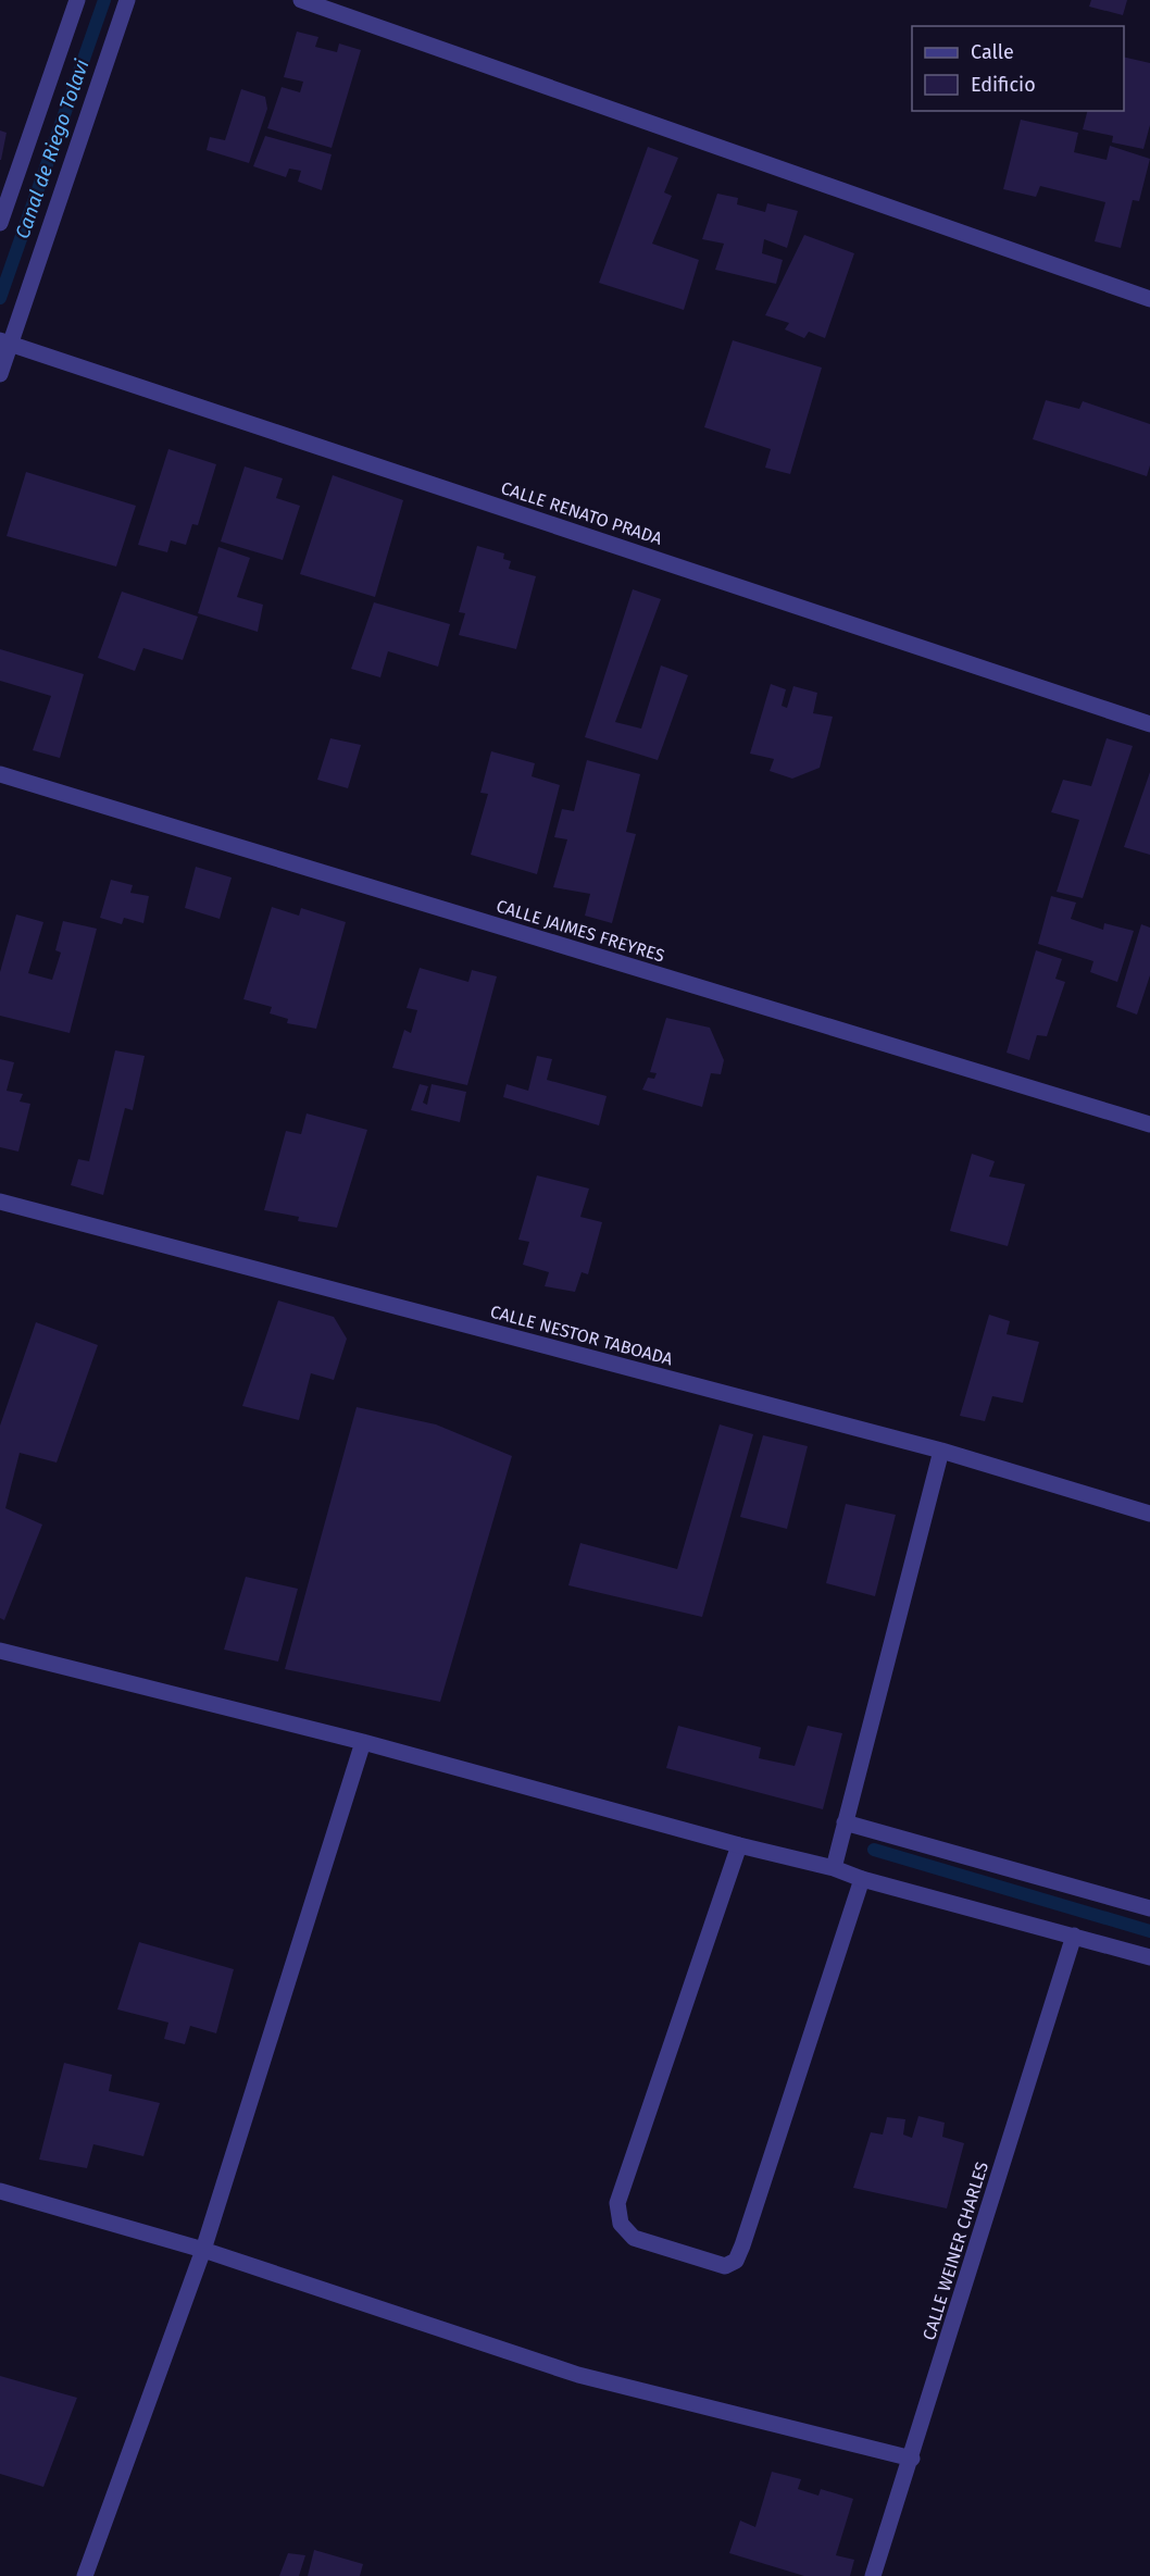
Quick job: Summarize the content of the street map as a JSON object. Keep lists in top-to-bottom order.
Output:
{
  "streets": {
    "street": [
      "CALLE RENATO PRADA",
      "CALLE JAIMES FREYRES",
      "CALLE NESTOR TABOADA",
      "CALLE WEINER CHARLES"
    ]
  },
  "water": ["Canal de Riego Tolavi"],
  "legend": ["Calle", "Edificio"]
}
